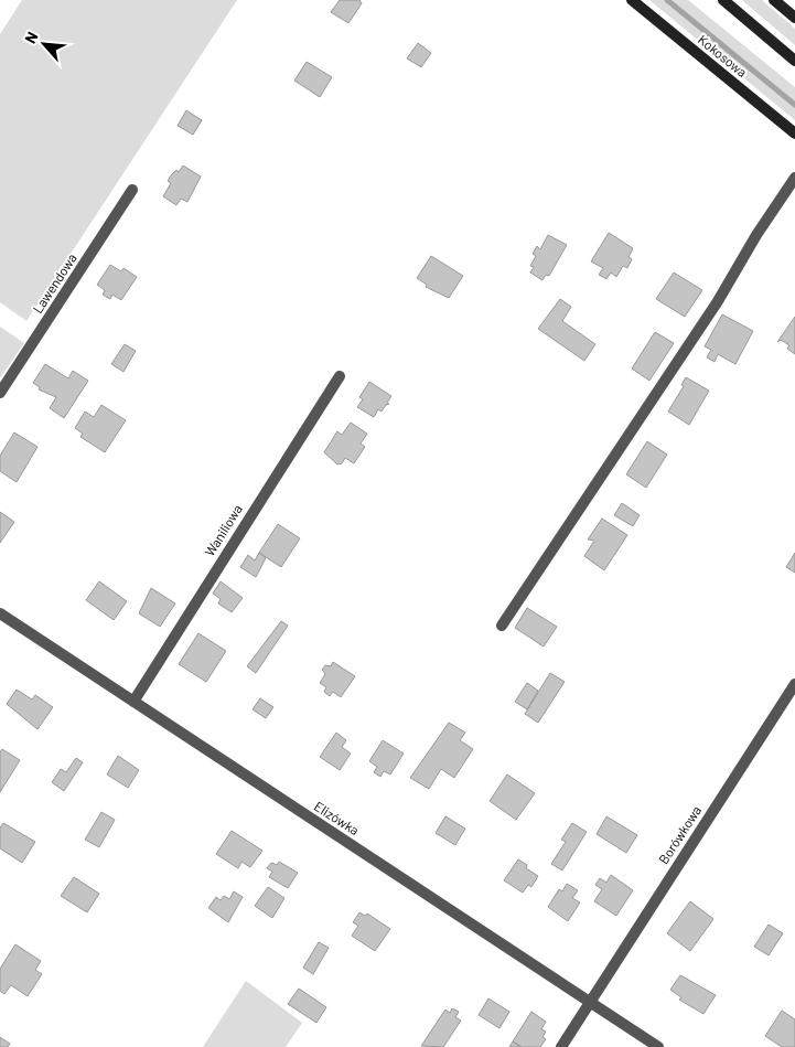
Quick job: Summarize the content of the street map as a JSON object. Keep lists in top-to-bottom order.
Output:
{
  "streets": {
    "street": [
      "Kokosowa",
      "Lawendowa",
      "Waniliowa",
      "Elizówka",
      "Borówkowa"
    ]
  },
  "crossings": [
    ["Waniliowa", "Elizówka"],
    ["Elizówka", "Borówkowa"]
  ],
  "north": "top left"
}
